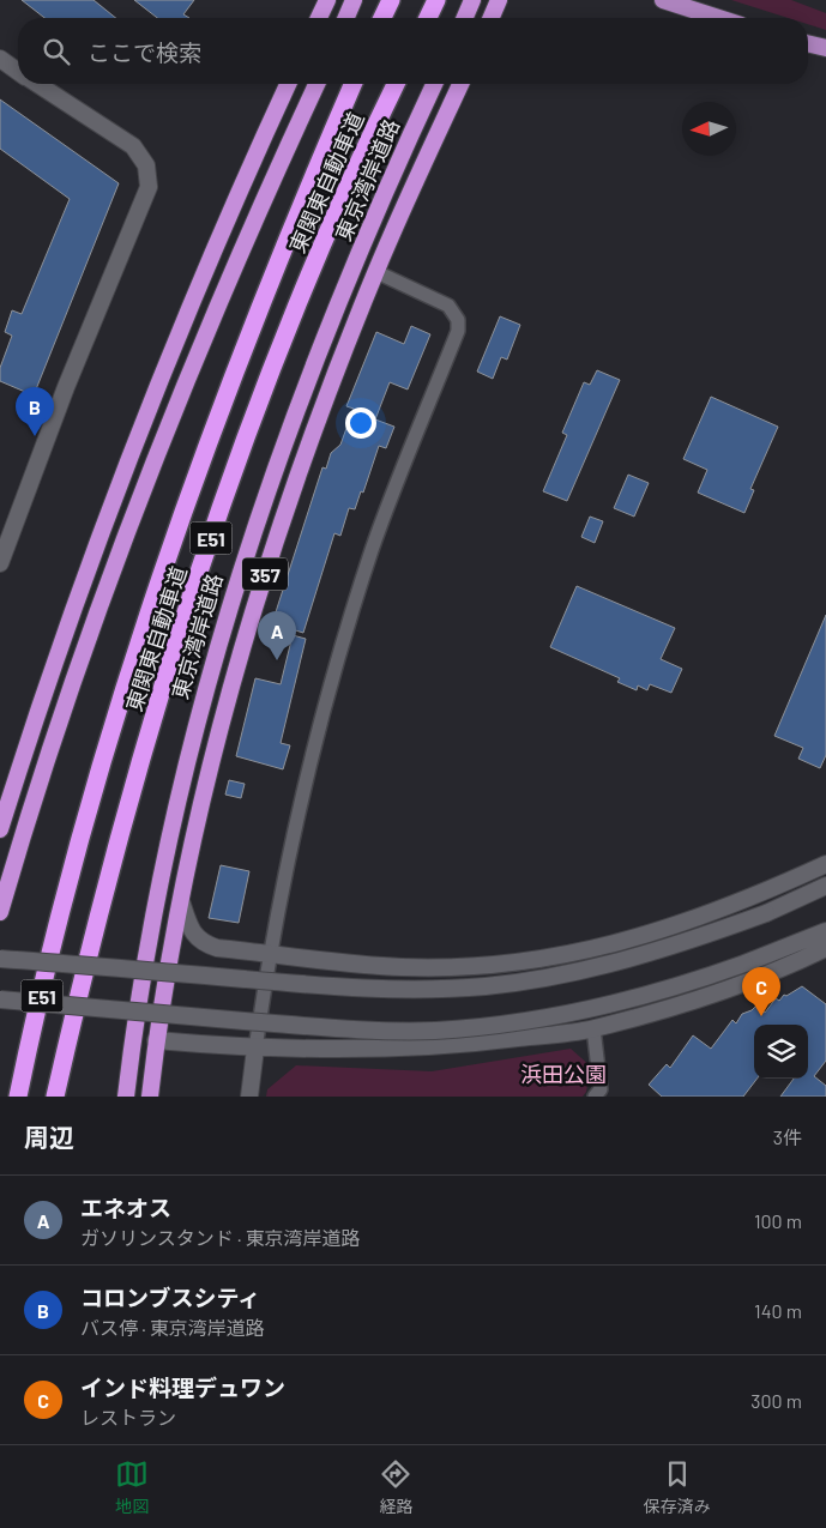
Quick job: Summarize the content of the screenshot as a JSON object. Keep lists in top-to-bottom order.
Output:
{
  "streets": {
    "highway": [
      "東京湾岸道路",
      "東関東自動車道",
      "E51",
      "357"
    ]
  },
  "parks": ["浜田公園"],
  "north": "left",
  "page": {
    "search": "ここで検索",
    "pins": ["B", "A", "C"],
    "heading": ["周辺", "3件"],
    "list": [
      {
        "mark": "A",
        "name": "エネオス",
        "note": "ガソリンスタンド · 東京湾岸道路",
        "value": "100 m"
      },
      {
        "mark": "B",
        "name": "コロンブスシティ",
        "note": "バス停 · 東京湾岸道路",
        "value": "140 m"
      },
      {
        "mark": "C",
        "name": "インド料理デュワン",
        "note": "レストラン",
        "value": "300 m"
      }
    ],
    "nav": ["地図", "経路", "保存済み"]
  }
}
